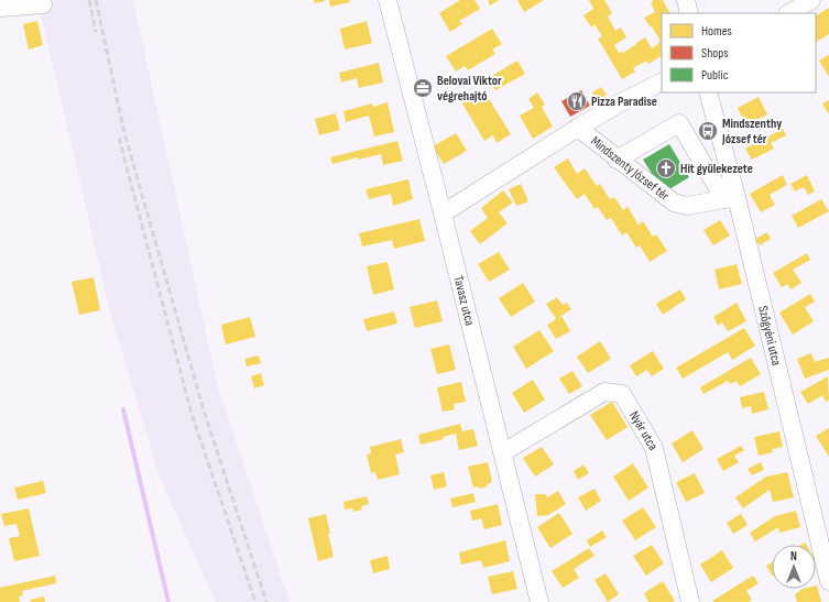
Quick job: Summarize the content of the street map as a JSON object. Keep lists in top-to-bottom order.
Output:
{
  "streets": {
    "street": [
      "Mindszenty József tér",
      "Tavasz utca",
      "Szőgyéni utca",
      "Nyár utca"
    ]
  },
  "crossings": [
    ["Mindszenty József tér", "Tavasz utca"],
    ["Mindszenty József tér", "Szőgyéni utca"],
    ["Tavasz utca", "Nyár utca"]
  ],
  "places": {
    "office": ["Belovai Viktor végrehajtó"],
    "restaurant": ["Pizza Paradise"],
    "bus stop": ["Mindszenthy József tér"],
    "church": ["Hit gyülekezete"]
  },
  "legend": ["Homes", "Shops", "Public"],
  "north": "top"
}
